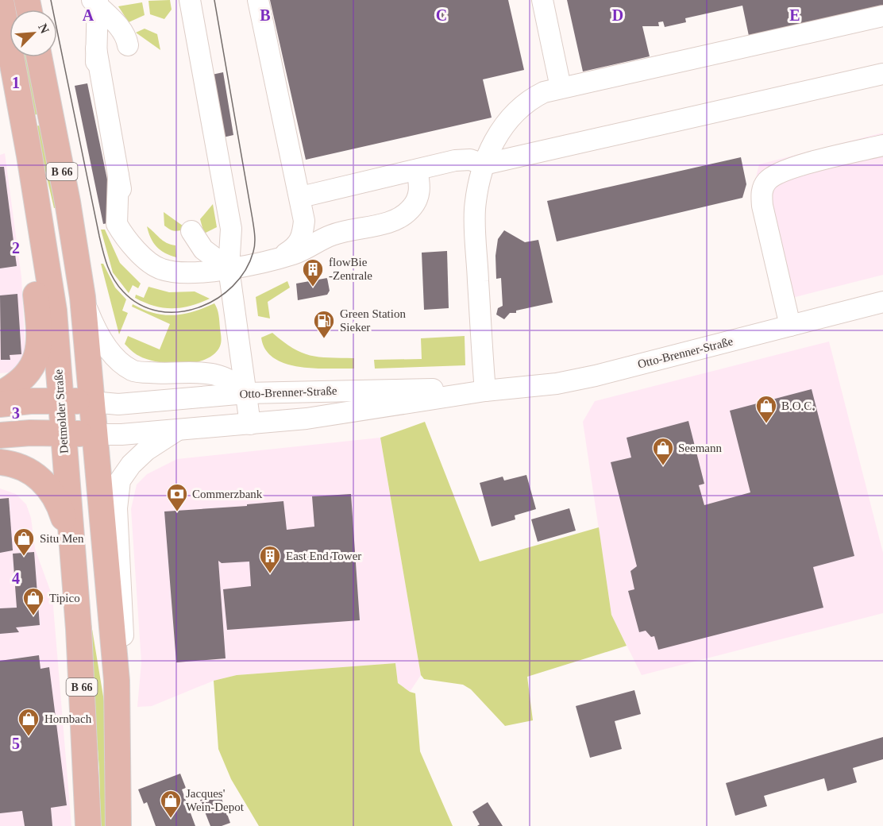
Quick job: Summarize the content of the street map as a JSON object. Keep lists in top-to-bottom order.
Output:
{
  "streets": {
    "main road": ["B 66", "Detmolder Straße"],
    "street": ["Otto-Brenner-Straße"]
  },
  "crossings": [
    ["B 66", "Otto-Brenner-Straße"]
  ],
  "places": {
    "building": ["flowBie -Zentrale", "East End Tower"],
    "fuel station": ["Green Station Sieker"],
    "shop": [
      "B.O.C.",
      "Seemann",
      "Situ Men",
      "Tipico",
      "Hornbach",
      "Jacques' Wein-Depot"
    ],
    "bank": ["Commerzbank"]
  },
  "north": "top right",
  "grid": {
    "columns": [
      "A",
      "B",
      "C",
      "D",
      "E"
    ],
    "rows": [
      "1",
      "2",
      "3",
      "4",
      "5"
    ]
  }
}
